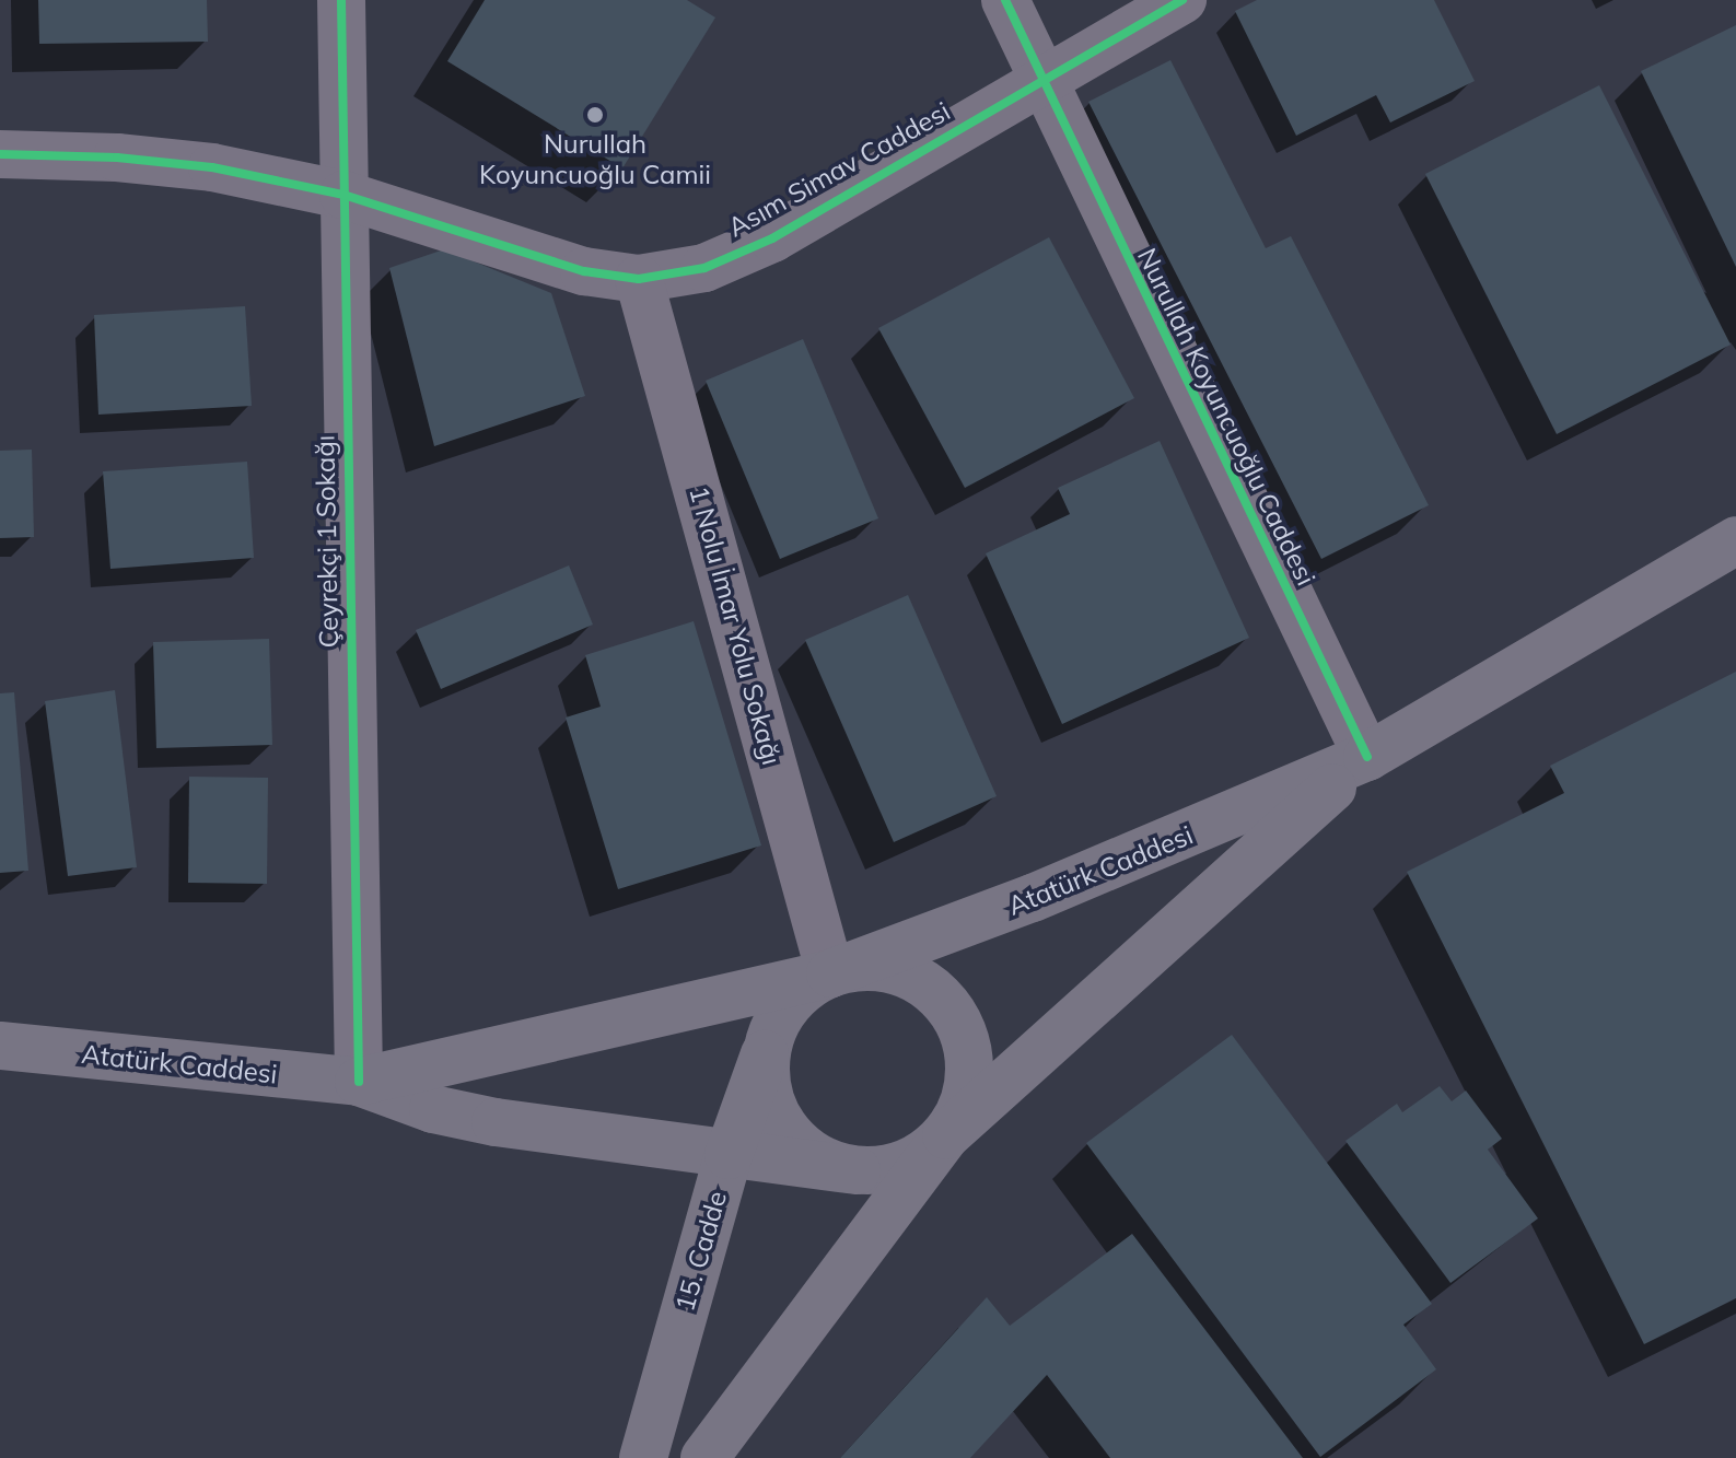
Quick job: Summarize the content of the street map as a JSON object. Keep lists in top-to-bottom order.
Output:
{
  "streets": {
    "main road": ["Atatürk Caddesi", "15. Cadde"],
    "street": [
      "Asım Simav Caddesi",
      "Nurullah Koyuncuoğlu Caddesi",
      "Çeyrekçi 1 Sokağı",
      "1 Nolu İmar Yolu Sokağı"
    ]
  },
  "crossings": [
    ["Asım Simav Caddesi", "Nurullah Koyuncuoğlu Caddesi"],
    ["Asım Simav Caddesi", "Çeyrekçi 1 Sokağı"],
    ["Asım Simav Caddesi", "1 Nolu İmar Yolu Sokağı"],
    ["Nurullah Koyuncuoğlu Caddesi", "Atatürk Caddesi"],
    ["Çeyrekçi 1 Sokağı", "Atatürk Caddesi"],
    ["1 Nolu İmar Yolu Sokağı", "Atatürk Caddesi"],
    ["1 Nolu İmar Yolu Sokağı", "15. Cadde"],
    ["Atatürk Caddesi", "15. Cadde"]
  ],
  "places": ["Nurullah Koyuncuoğlu Camii"]
}
